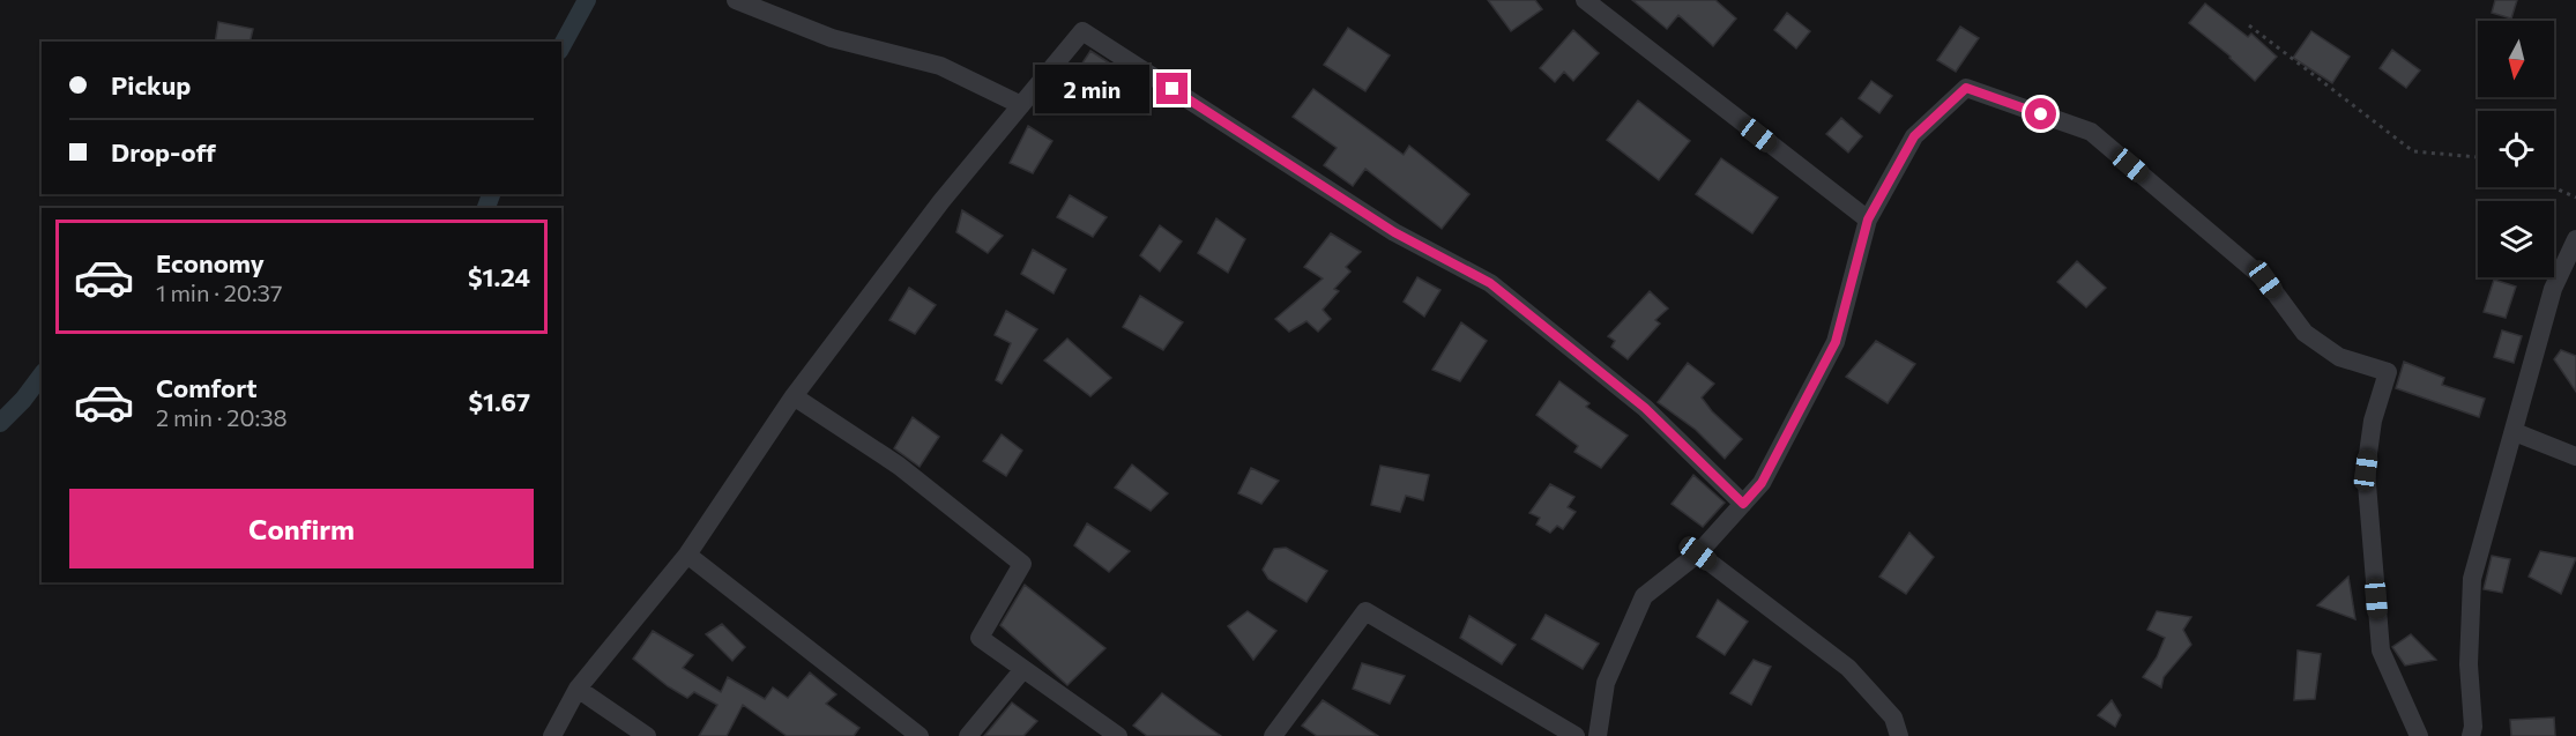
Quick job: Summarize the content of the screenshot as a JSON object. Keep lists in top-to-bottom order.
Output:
{
  "north": "bottom",
  "page": {
    "banner": ["Pickup", "Drop-off"],
    "bubble": "2 min",
    "list": [
      {
        "name": "Economy",
        "note": "1 min · 20:37",
        "value": "$1.24"
      },
      {
        "name": "Comfort",
        "note": "2 min · 20:38",
        "value": "$1.67"
      }
    ],
    "buttons": "Confirm"
  }
}
